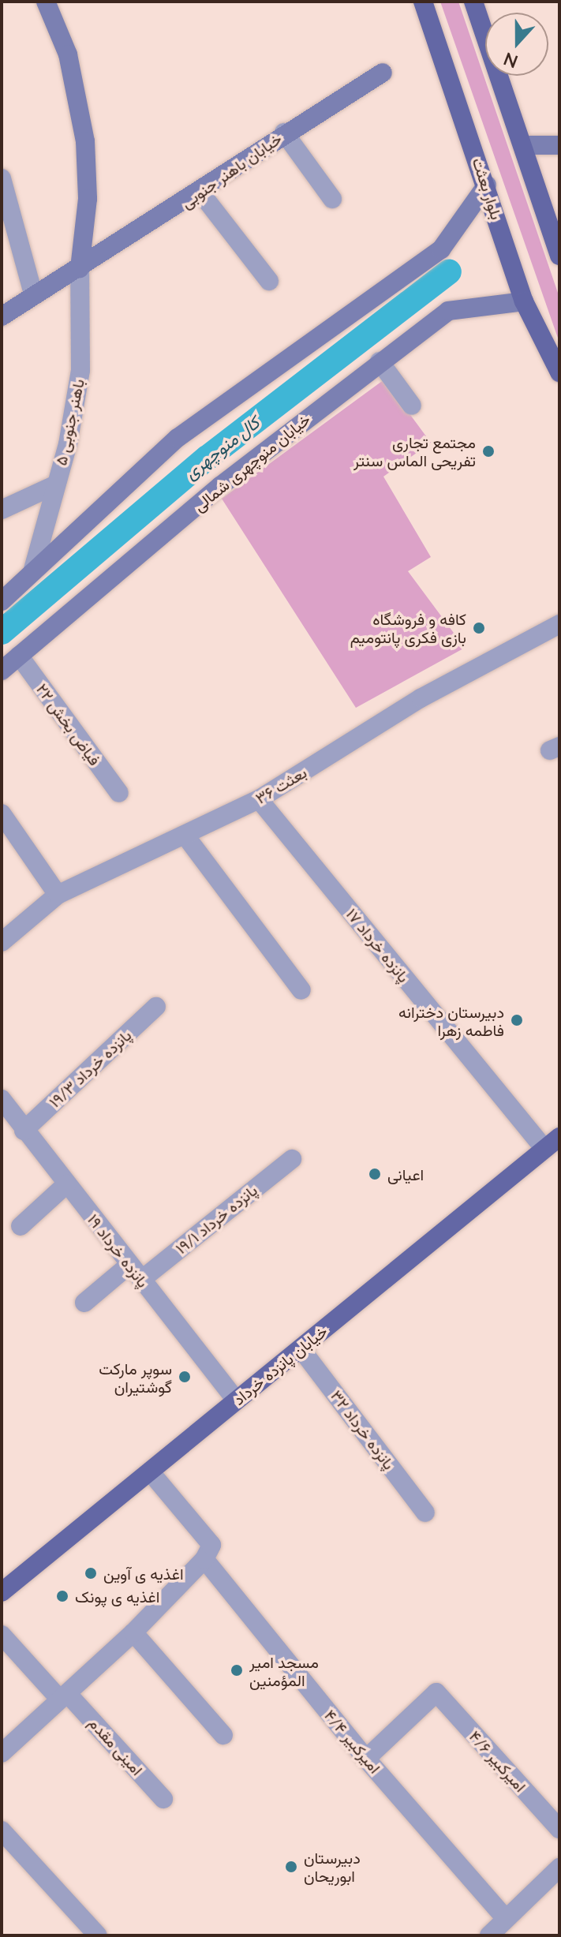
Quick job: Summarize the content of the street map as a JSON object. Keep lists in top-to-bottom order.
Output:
{
  "streets": {
    "main road": ["بلوار بعثت", "خیابان پانزده خرداد"],
    "street": [
      "خیابان باهنر جنوبی",
      "باهنر جنوبی ۵",
      "خیابان منوچهری شمالی",
      "فیاض بخش ۲۲",
      "بعثت ۳۶",
      "پانزده خرداد ۱۷",
      "پانزده خرداد ۱۹/۳",
      "پانزده خرداد ۱۹/۱",
      "پانزده خرداد ۱۹",
      "پانزده خرداد ۳۲",
      "امیرکبیر ۴/۴",
      "امینی مقدم",
      "امیرکبیر ۴/۶"
    ]
  },
  "crossings": [
    ["خیابان باهنر جنوبی", "باهنر جنوبی ۵"],
    ["بلوار بعثت", "خیابان منوچهری شمالی"],
    ["خیابان منوچهری شمالی", "فیاض بخش ۲۲"],
    ["بعثت ۳۶", "پانزده خرداد ۱۷"],
    ["پانزده خرداد ۱۷", "خیابان پانزده خرداد"],
    ["پانزده خرداد ۱۹/۳", "پانزده خرداد ۱۹"],
    ["پانزده خرداد ۱۹/۱", "پانزده خرداد ۱۹"],
    ["پانزده خرداد ۱۹", "خیابان پانزده خرداد"],
    ["خیابان پانزده خرداد", "پانزده خرداد ۳۲"],
    ["امیرکبیر ۴/۴", "امیرکبیر ۴/۶"]
  ],
  "water": ["کال منوچهری"],
  "places": [
    "مجتمع تجاری تفریحی الماس سنتر",
    "کافه و فروشگاه بازی فکری پانتومیم",
    "دبیرستان دخترانه فاطمه زهرا",
    "اعیانی",
    "سوپر مارکت گوشتیران",
    "اغذیه ی آوین",
    "اغذیه ی پونک",
    "مسجد امیر المؤمنین",
    "دبیرستان ابوریحان"
  ],
  "north": "bottom"
}
